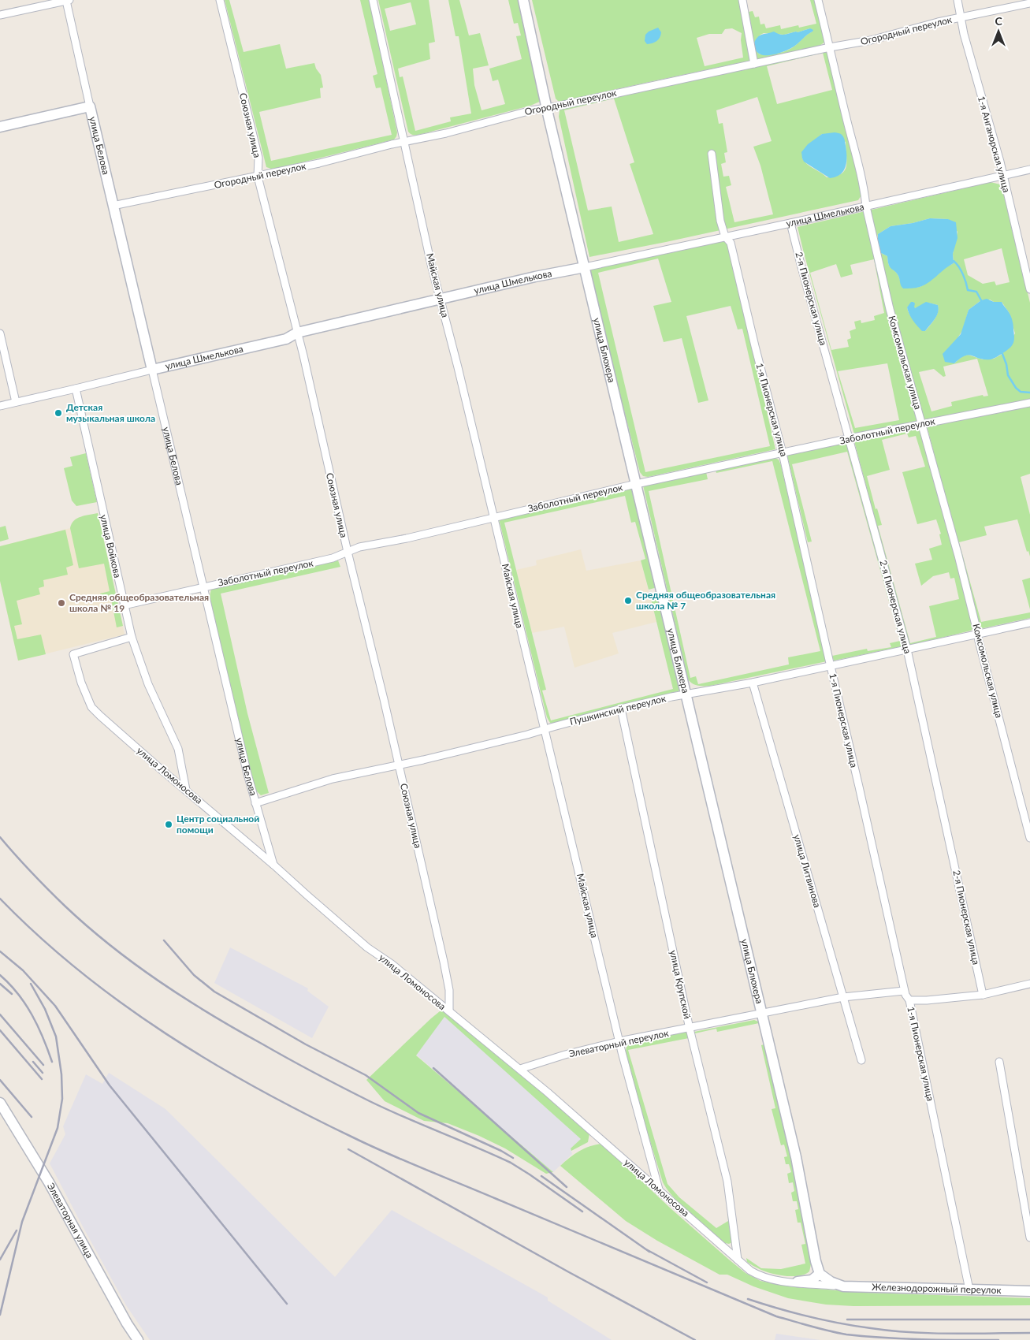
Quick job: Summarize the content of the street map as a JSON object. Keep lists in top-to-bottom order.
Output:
{
  "streets": {
    "street": [
      "Огородный переулок",
      "Союзная улица",
      "1-я Анганорская улица",
      "улица Белова",
      "улица Шмелькова",
      "Майская улица",
      "2-я Пионерская улица",
      "улица Блюхера",
      "Комсомольская улица",
      "1-я Пионерская улица",
      "Заболотный переулок",
      "улица Войкова",
      "Пушкинский переулок",
      "улица Ломоносова",
      "улица Литвинова",
      "улица Крупской",
      "Элеваторный переулок",
      "Элеваторная улица",
      "Железнодорожный переулок"
    ]
  },
  "crossings": [
    ["Огородный переулок", "Союзная улица"],
    ["Огородный переулок", "1-я Анганорская улица"],
    ["Огородный переулок", "улица Белова"],
    ["Огородный переулок", "Майская улица"],
    ["Огородный переулок", "улица Блюхера"],
    ["Огородный переулок", "Комсомольская улица"],
    ["Союзная улица", "улица Шмелькова"],
    ["Союзная улица", "Заболотный переулок"],
    ["Союзная улица", "Пушкинский переулок"],
    ["Союзная улица", "улица Ломоносова"],
    ["1-я Анганорская улица", "улица Шмелькова"],
    ["улица Белова", "улица Шмелькова"],
    ["улица Белова", "Заболотный переулок"],
    ["улица Белова", "Пушкинский переулок"],
    ["улица Белова", "улица Ломоносова"],
    ["улица Шмелькова", "Майская улица"],
    ["улица Шмелькова", "2-я Пионерская улица"],
    ["улица Шмелькова", "улица Блюхера"],
    ["улица Шмелькова", "Комсомольская улица"],
    ["улица Шмелькова", "1-я Пионерская улица"],
    ["улица Шмелькова", "улица Войкова"],
    ["Майская улица", "Заболотный переулок"],
    ["Майская улица", "Пушкинский переулок"],
    ["Майская улица", "улица Ломоносова"],
    ["Майская улица", "Элеваторный переулок"],
    ["2-я Пионерская улица", "Заболотный переулок"],
    ["2-я Пионерская улица", "Пушкинский переулок"],
    ["улица Блюхера", "Заболотный переулок"],
    ["улица Блюхера", "Пушкинский переулок"],
    ["улица Блюхера", "Элеваторный переулок"],
    ["Комсомольская улица", "Заболотный переулок"],
    ["Комсомольская улица", "Пушкинский переулок"],
    ["1-я Пионерская улица", "Заболотный переулок"],
    ["1-я Пионерская улица", "Пушкинский переулок"],
    ["1-я Пионерская улица", "Элеваторный переулок"],
    ["1-я Пионерская улица", "Железнодорожный переулок"],
    ["Заболотный переулок", "улица Войкова"],
    ["улица Войкова", "улица Ломоносова"],
    ["Пушкинский переулок", "улица Литвинова"],
    ["Пушкинский переулок", "улица Крупской"],
    ["улица Ломоносова", "улица Крупской"],
    ["улица Ломоносова", "Элеваторный переулок"],
    ["улица Ломоносова", "Железнодорожный переулок"],
    ["улица Литвинова", "Элеваторный переулок"],
    ["улица Крупской", "Элеваторный переулок"]
  ],
  "places": [
    "Детская музыкальная школа",
    "Средняя общеобразовательная школа № 7",
    "Средняя общеобразовательная школа № 19",
    "Центр социальной помощи"
  ],
  "north": "top"
}
